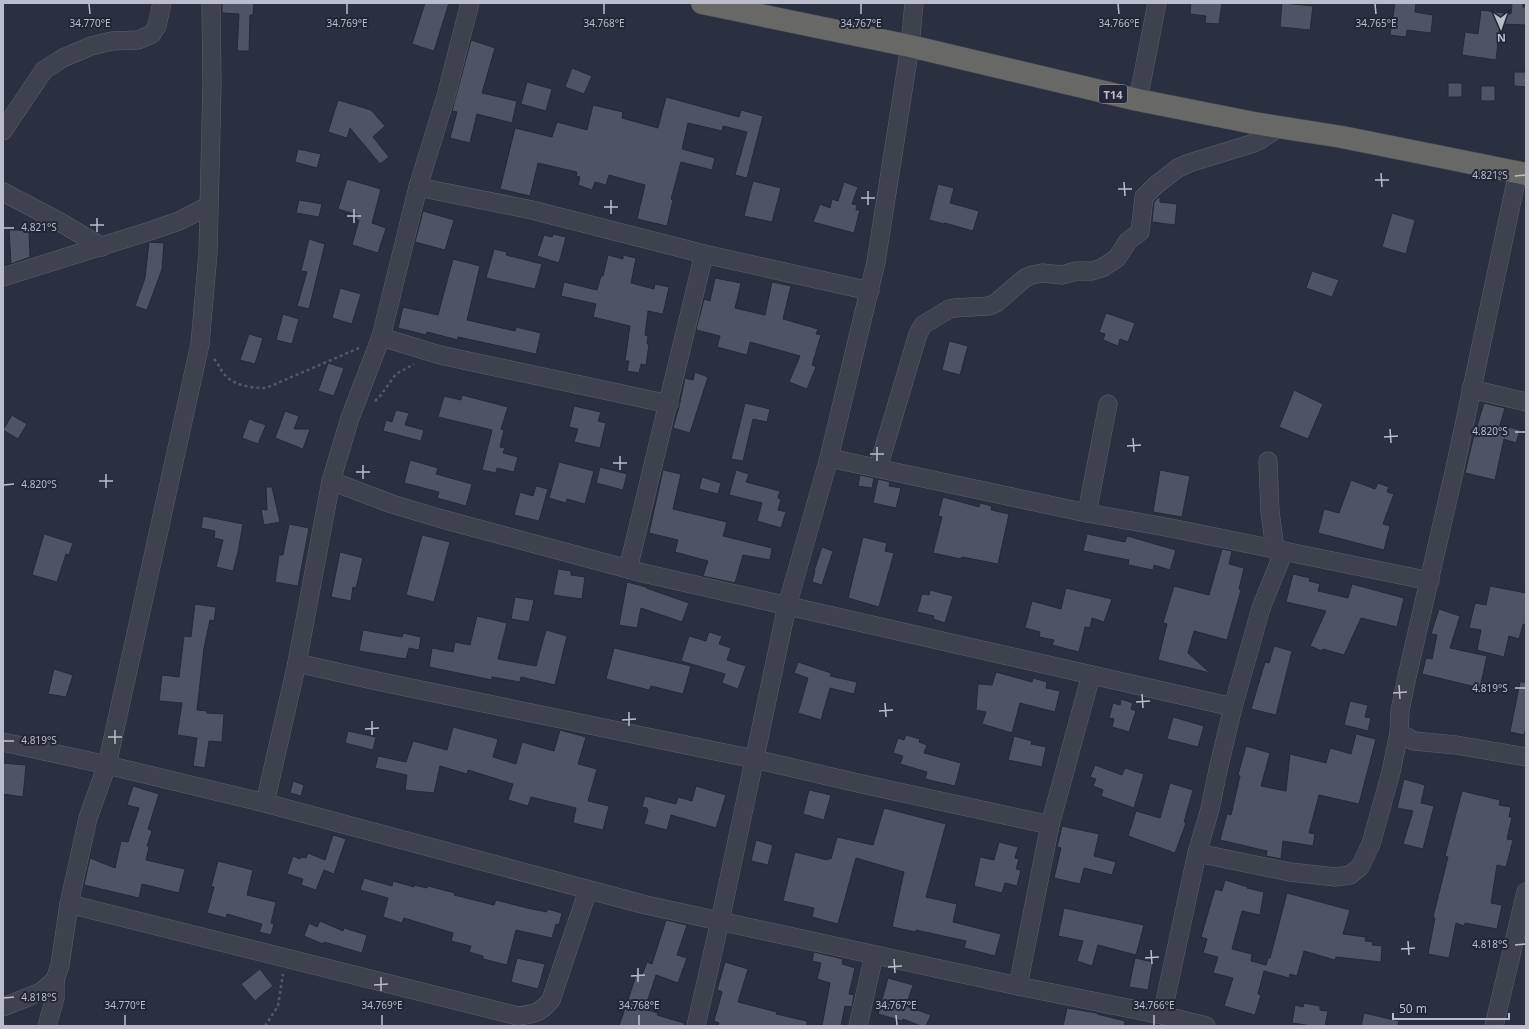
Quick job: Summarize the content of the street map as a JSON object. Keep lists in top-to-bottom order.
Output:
{
  "streets": {
    "highway": ["T14"]
  },
  "scale_bar": "50 m",
  "north": "bottom",
  "coordinates": [
    "34.770°E",
    "34.769°E",
    "34.768°E",
    "34.767°E",
    "34.766°E",
    "34.765°E",
    "4.821°S",
    "4.820°S",
    "4.819°S",
    "4.818°S"
  ]
}
